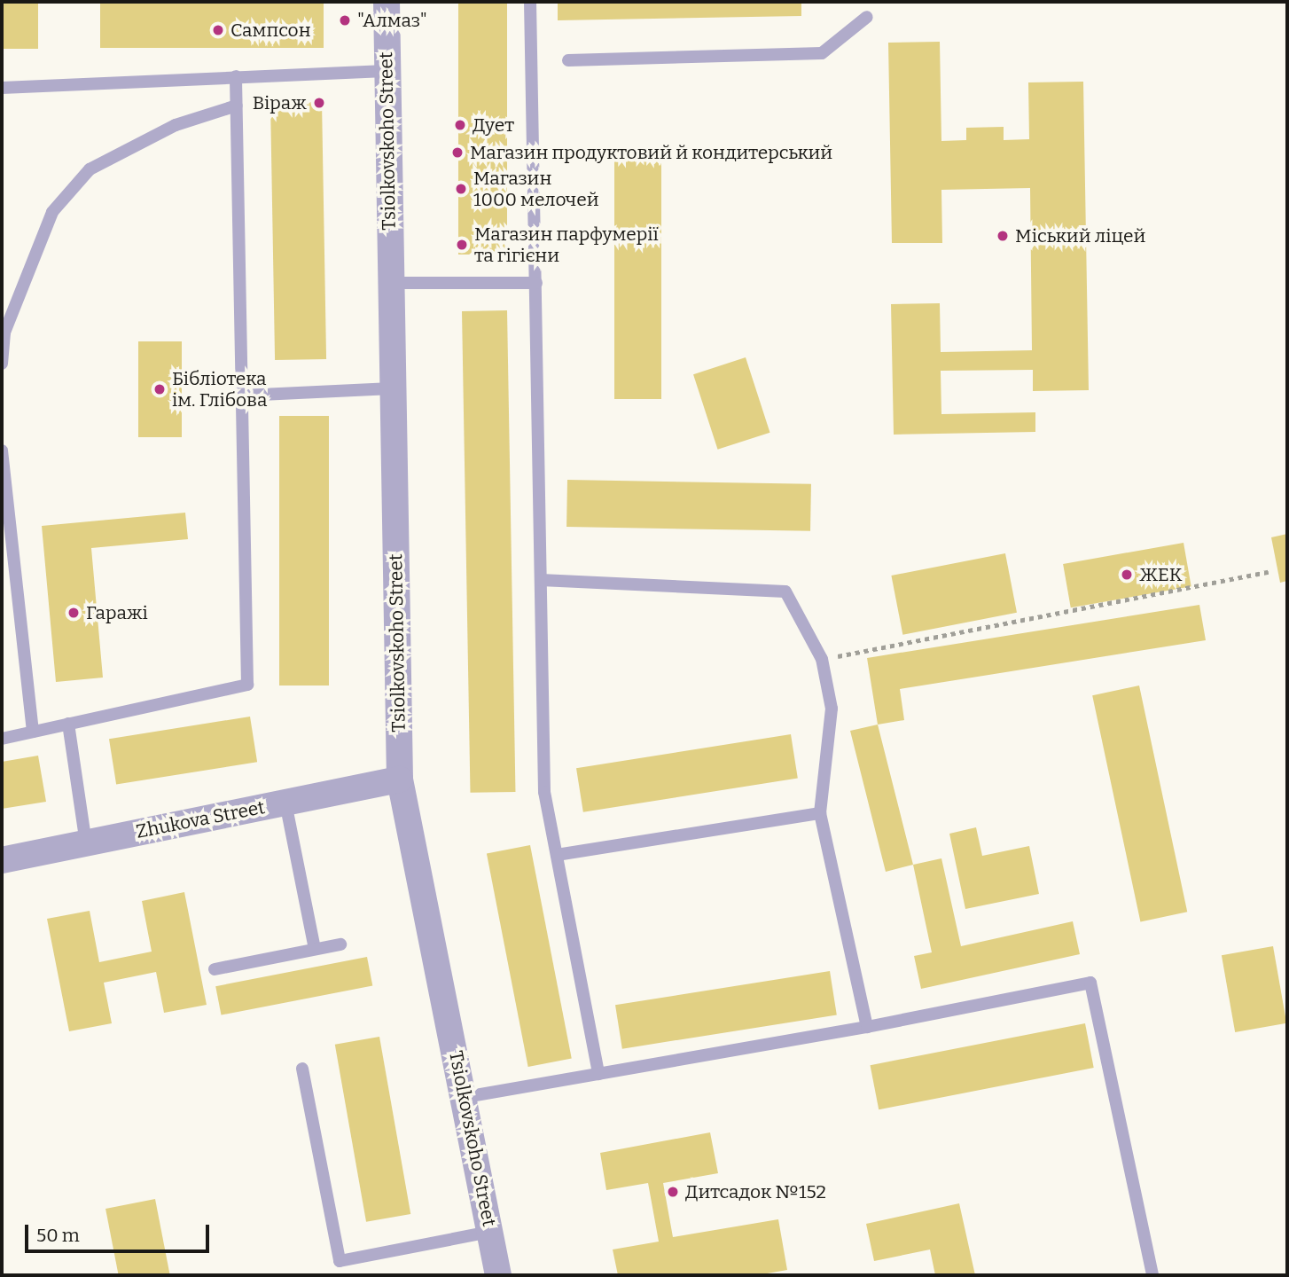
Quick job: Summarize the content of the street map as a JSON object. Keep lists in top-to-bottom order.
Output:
{
  "streets": {
    "street": ["Tsiolkovskoho Street", "Zhukova Street"]
  },
  "crossings": [
    ["Tsiolkovskoho Street", "Zhukova Street"]
  ],
  "places": [
    "\"Алмаз\"",
    "Сампсон",
    "Віраж",
    "Дует",
    "Магазин продуктовий й кондитерський",
    "Магазин 1000 мелочей",
    "Міський ліцей",
    "Магазин парфумерії та гігієни",
    "Бібліотека ім. Глібова",
    "ЖЕК",
    "Гаражі",
    "Дитсадок №152"
  ],
  "scale_bar": "50 m"
}
